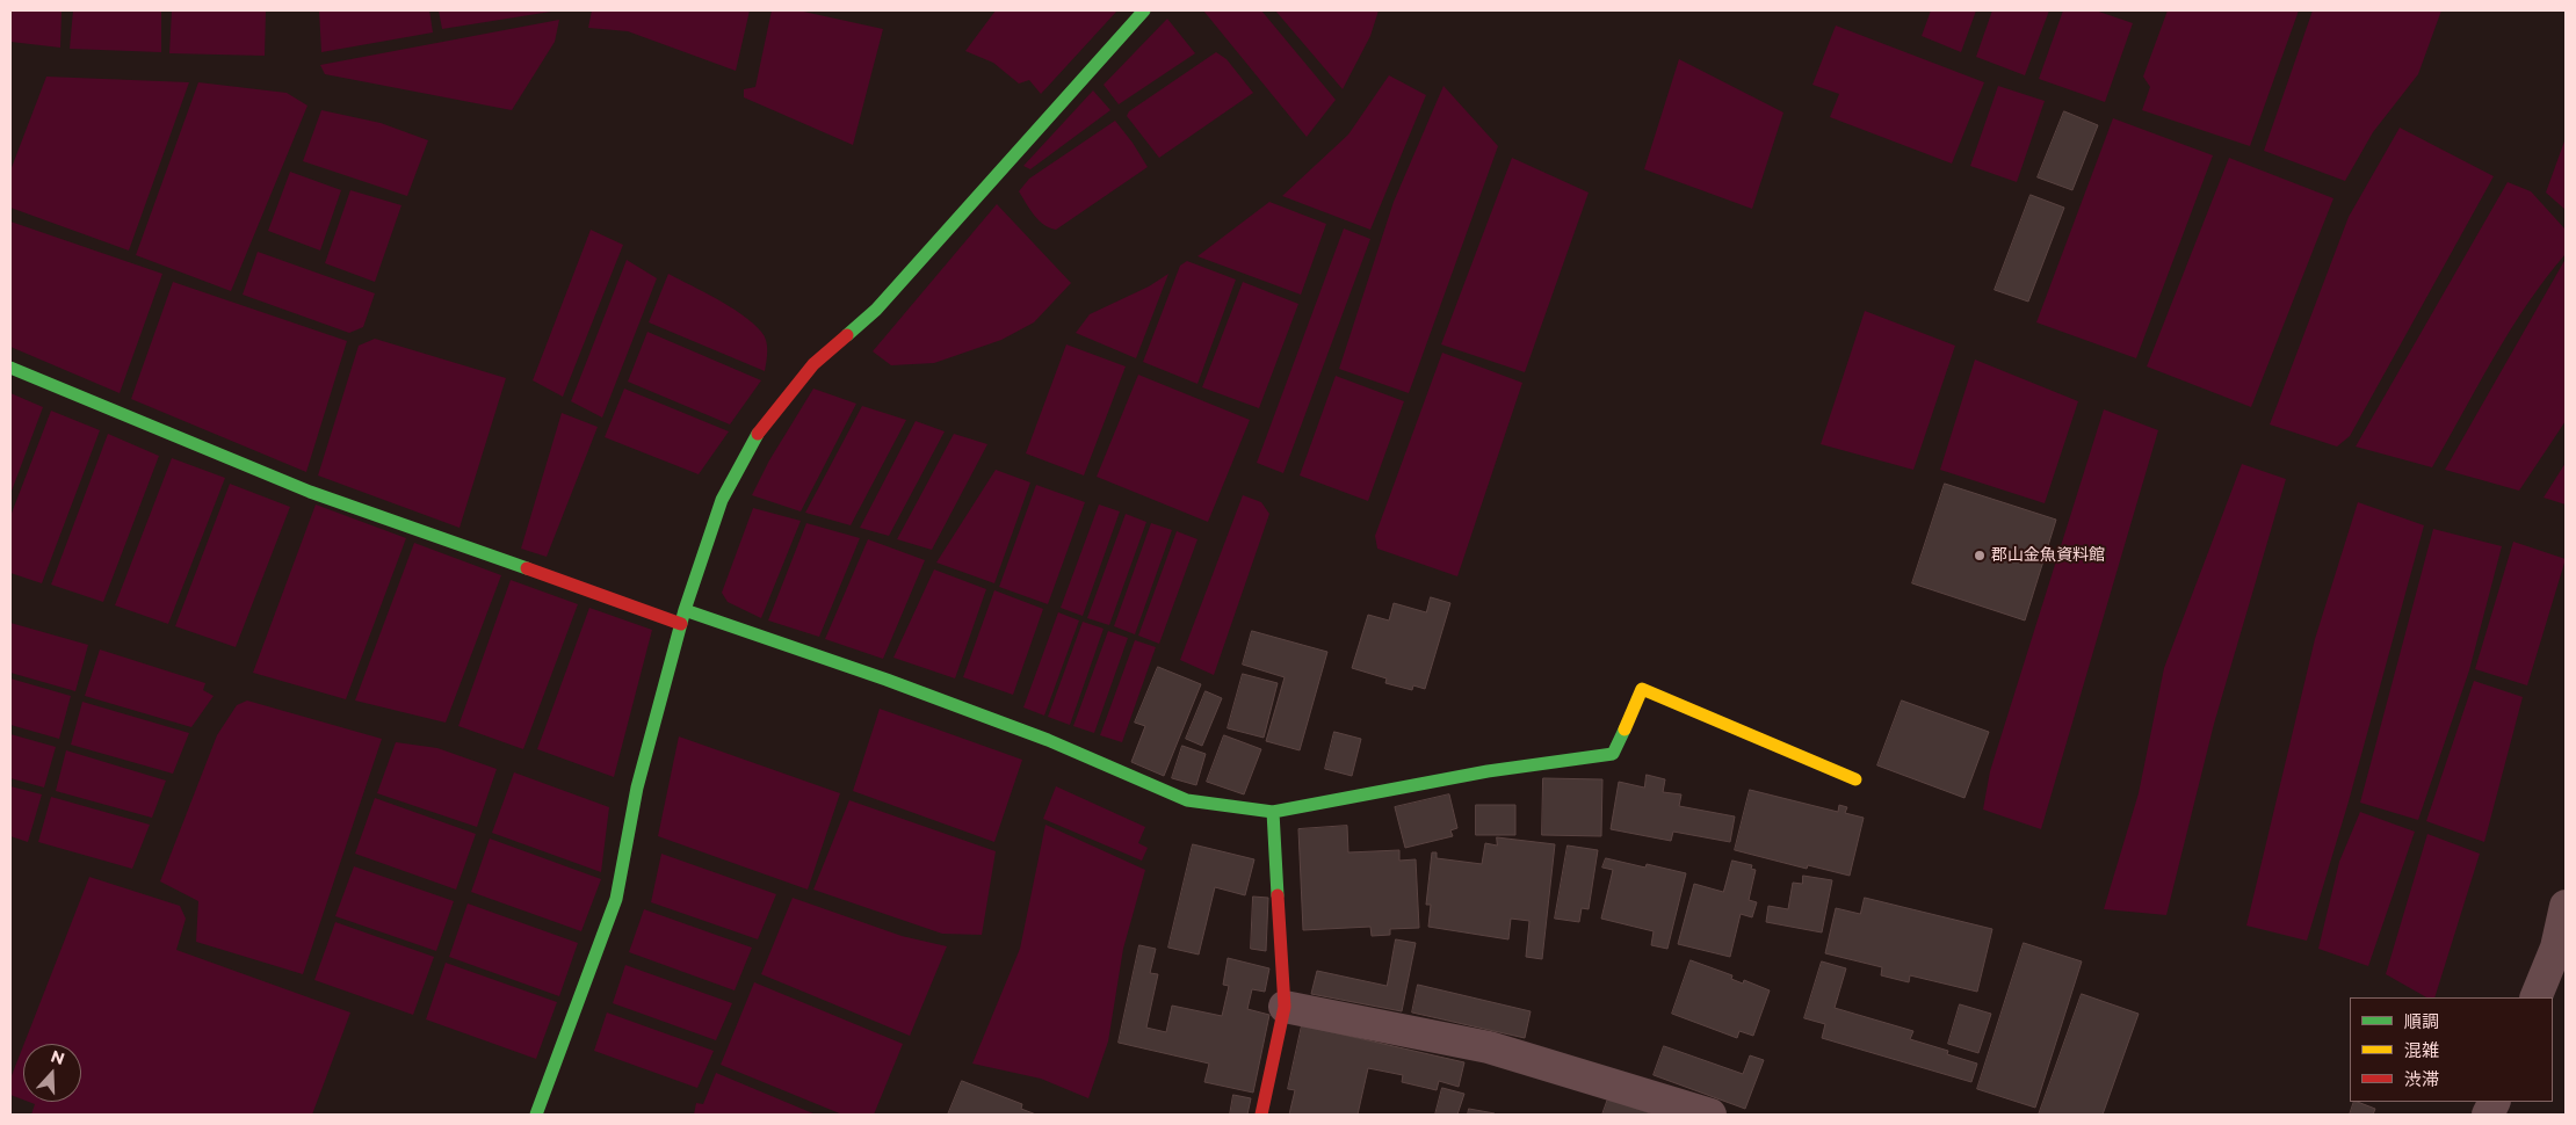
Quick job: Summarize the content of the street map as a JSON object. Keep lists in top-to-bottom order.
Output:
{
  "places": ["郡山金魚資料館"],
  "legend": ["順調", "混雑", "渋滞"],
  "north": "top"
}
